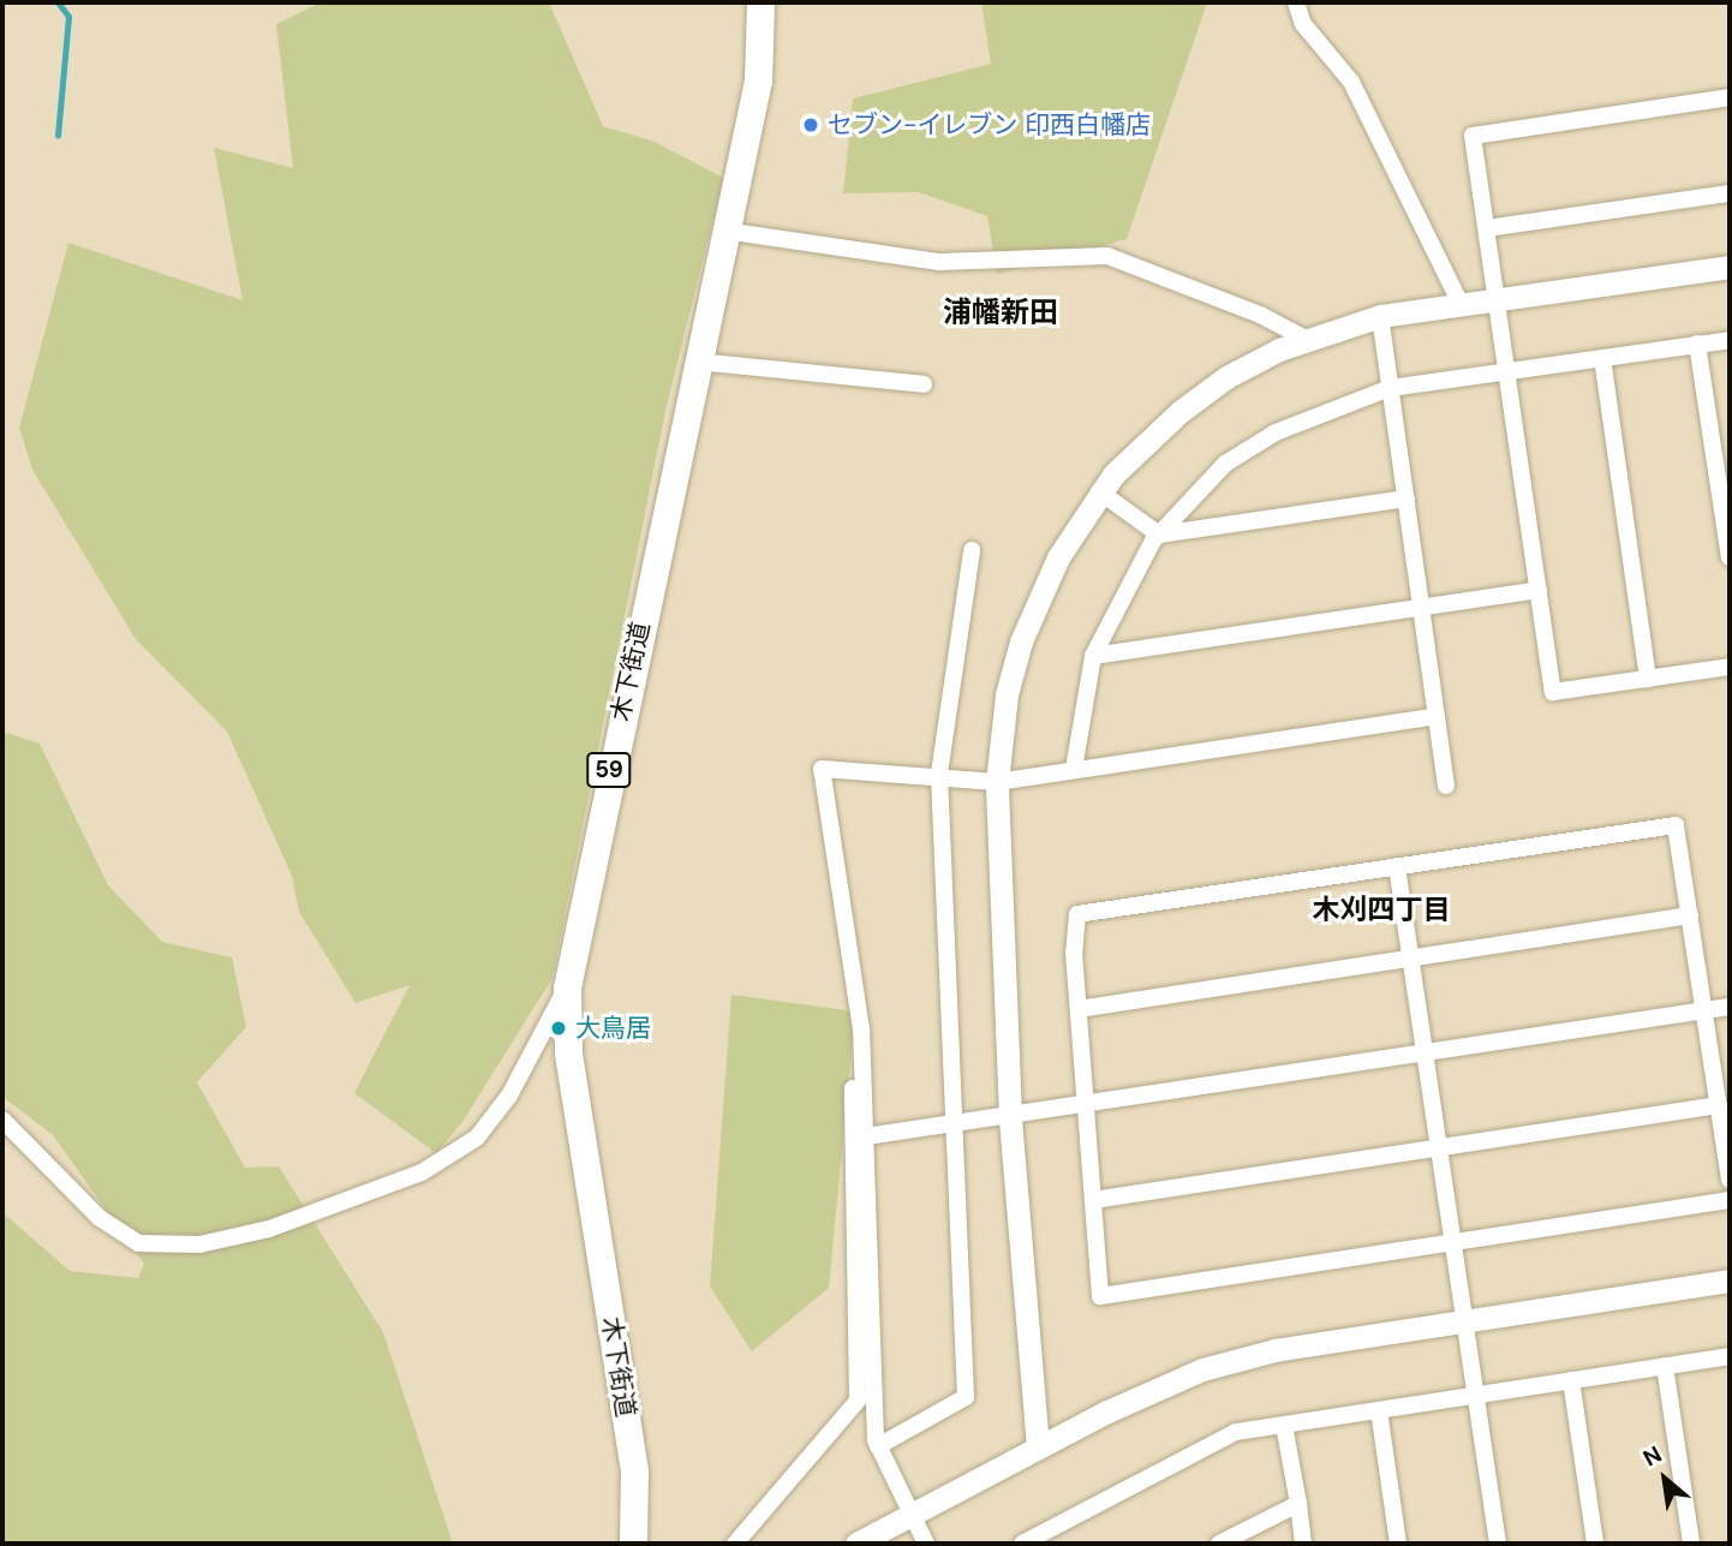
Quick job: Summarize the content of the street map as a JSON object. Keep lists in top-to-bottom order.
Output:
{
  "streets": {
    "main road": ["木下街道", "59"]
  },
  "districts": ["浦幡新田", "木刈四丁目"],
  "places": ["セブン-イレブン 印西白幡店", "大鳥居"],
  "north": "top left"
}
